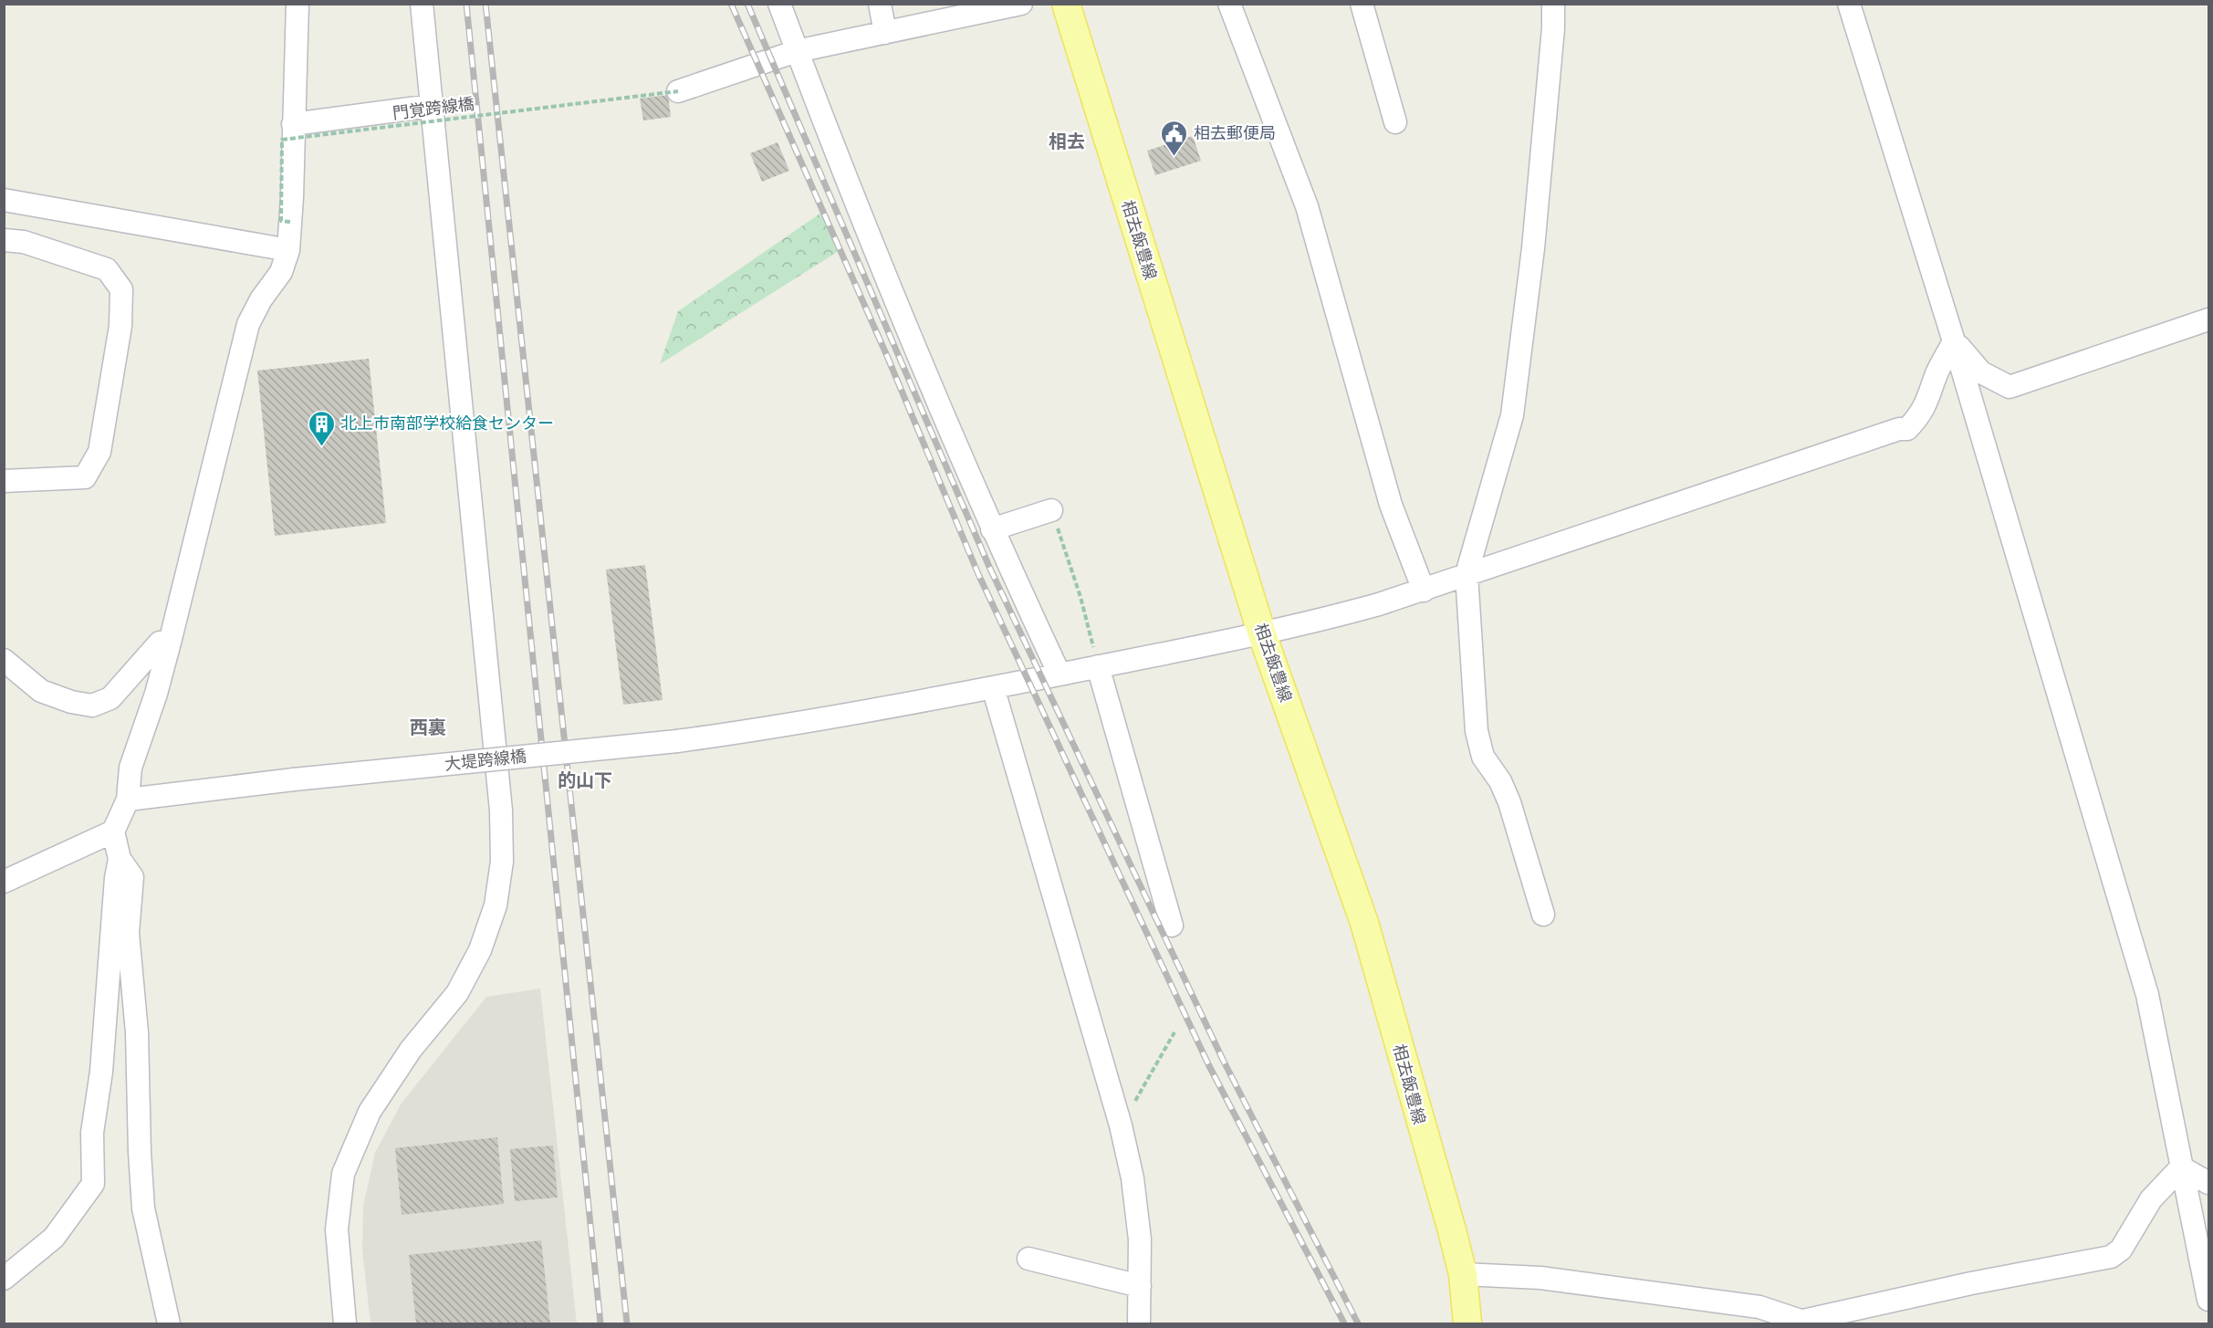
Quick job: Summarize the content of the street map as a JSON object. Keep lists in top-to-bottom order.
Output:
{
  "streets": {
    "main road": ["相去飯豊線"],
    "street": ["大堤跨線橋"],
    "path": ["門覚跨線橋"]
  },
  "crossings": [
    ["相去飯豊線", "大堤跨線橋"]
  ],
  "districts": ["相去", "西裏", "的山下"],
  "places": {
    "public building": ["相去郵便局"],
    "building": ["北上市南部学校給食センター"]
  }
}
